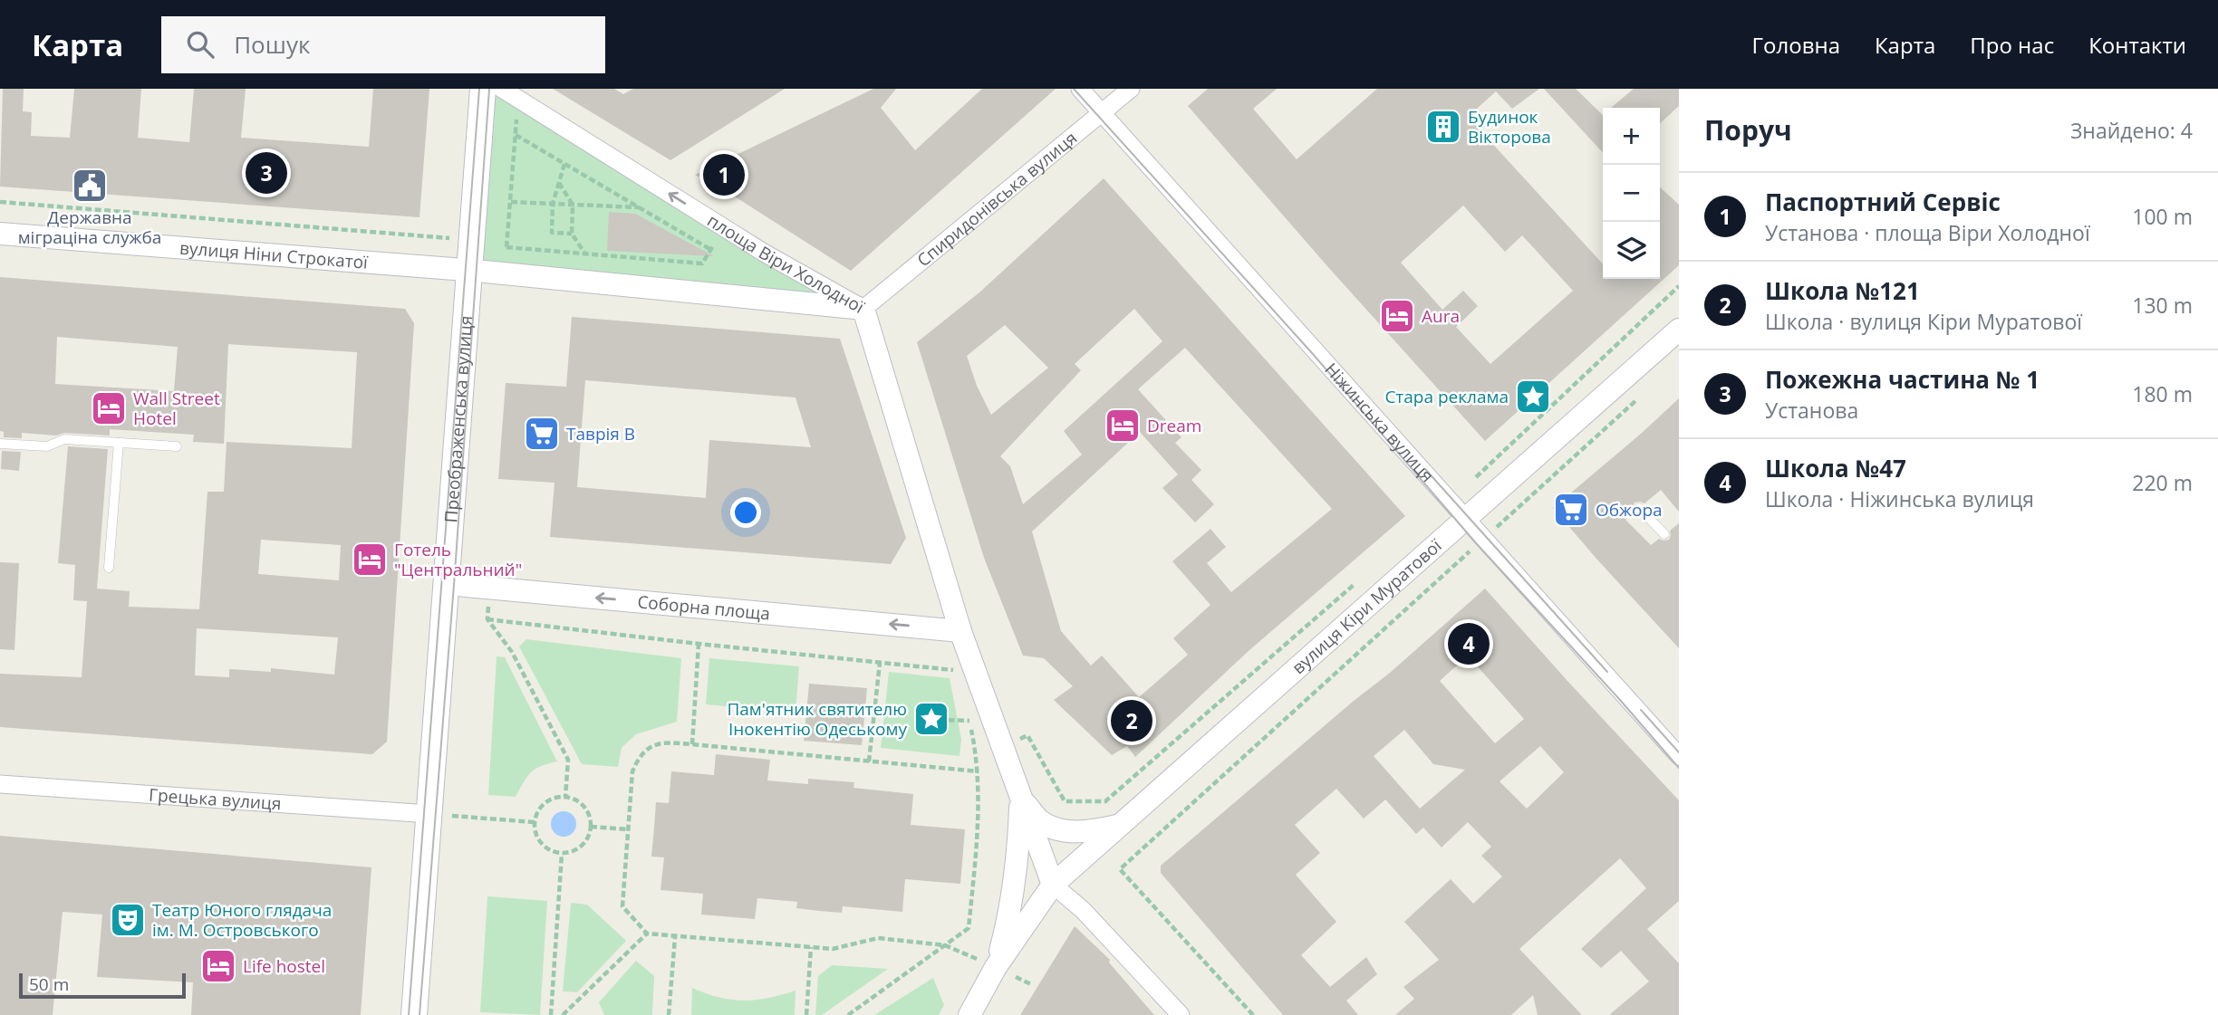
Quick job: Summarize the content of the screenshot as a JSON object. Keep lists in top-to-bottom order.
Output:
{
  "streets": {
    "main road": ["Преображенська вулиця"],
    "street": [
      "Спиридонівська вулиця",
      "вулиця Ніни Строкатої",
      "площа Віри Холодної",
      "Ніжинська вулиця",
      "вулиця Кіри Муратової",
      "Соборна площа",
      "Грецька вулиця"
    ]
  },
  "crossings": [
    ["Спиридонівська вулиця", "площа Віри Холодної"],
    ["Спиридонівська вулиця", "Ніжинська вулиця"],
    ["вулиця Ніни Строкатої", "площа Віри Холодної"],
    ["вулиця Ніни Строкатої", "Преображенська вулиця"],
    ["площа Віри Холодної", "Преображенська вулиця"],
    ["Преображенська вулиця", "Соборна площа"],
    ["Преображенська вулиця", "Грецька вулиця"],
    ["Ніжинська вулиця", "вулиця Кіри Муратової"]
  ],
  "one_way": ["Соборна площа"],
  "places": {
    "building": ["Будинок Вікторова"],
    "public building": ["Державна міграціна служба"],
    "hotel": [
      "Aura",
      "Wall Street Hotel",
      "Dream",
      "Готель \"Центральний\"",
      "Life hostel"
    ],
    "place": ["Стара реклама", "Пам'ятник святителю Інокентію Одеському"],
    "supermarket": ["Таврія В", "Обжора"],
    "theatre": ["Театр Юного глядача ім. М. Островського"]
  },
  "scale_bar": "50 m",
  "page": {
    "header": "Карта",
    "search": "Пошук",
    "nav": [
      "Головна",
      "Карта",
      "Про нас",
      "Контакти"
    ],
    "heading": ["Поруч", "Знайдено: 4"],
    "map_buttons": ["+", "−"],
    "pins": [
      "3",
      "1",
      "4",
      "2"
    ],
    "list": [
      {
        "mark": "1",
        "name": "Паспортний Сервіс",
        "note": "Установа · площа Віри Холодної",
        "value": "100 m"
      },
      {
        "mark": "2",
        "name": "Школа №121",
        "note": "Школа · вулиця Кіри Муратової",
        "value": "130 m"
      },
      {
        "mark": "3",
        "name": "Пожежна частина № 1",
        "note": "Установа",
        "value": "180 m"
      },
      {
        "mark": "4",
        "name": "Школа №47",
        "note": "Школа · Ніжинська вулиця",
        "value": "220 m"
      }
    ],
    "scale": "50 m"
  }
}
